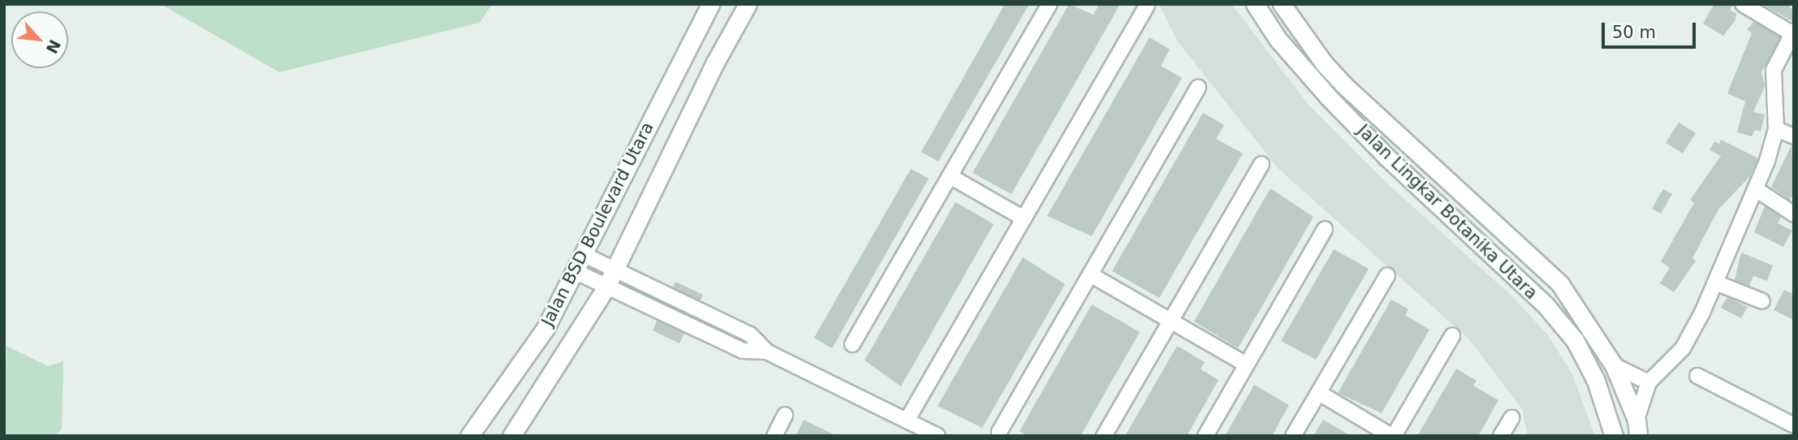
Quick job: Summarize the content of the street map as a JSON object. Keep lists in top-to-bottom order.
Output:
{
  "streets": {
    "street": ["Jalan Lingkar Botanika Utara", "Jalan BSD Boulevard Utara"]
  },
  "scale_bar": "50 m",
  "north": "bottom right"
}
